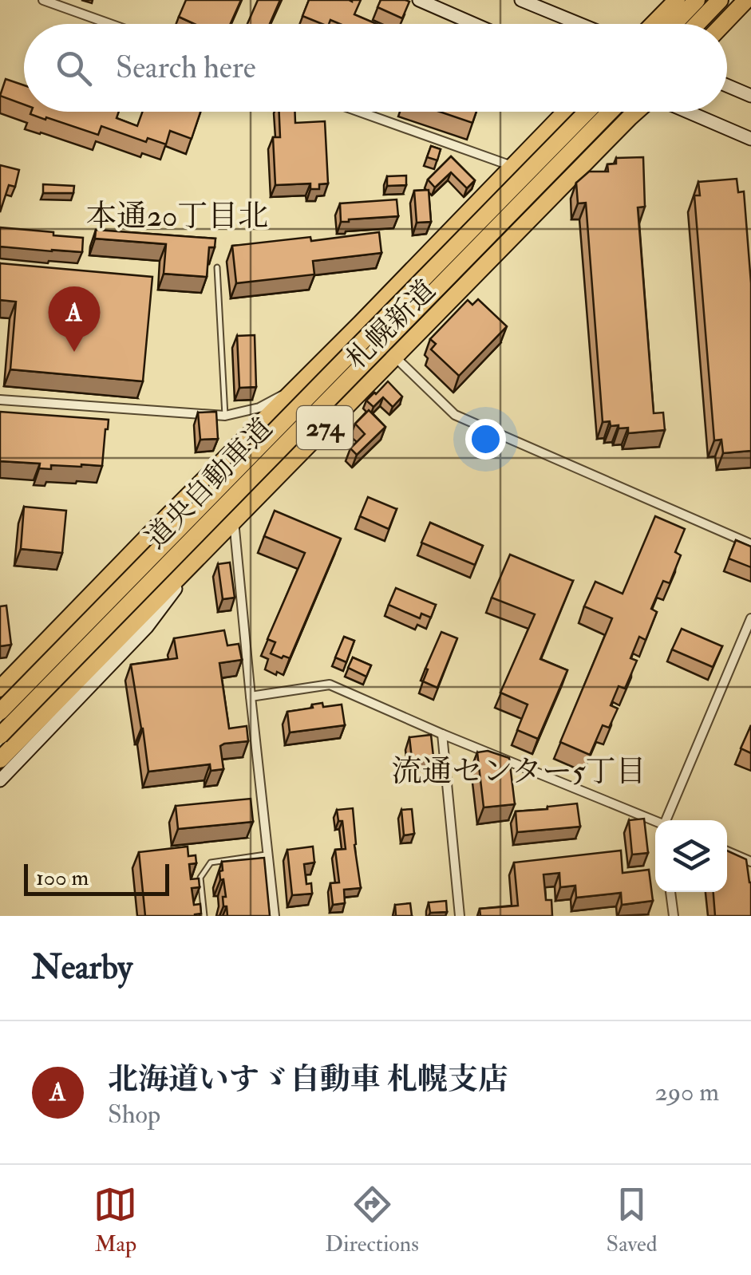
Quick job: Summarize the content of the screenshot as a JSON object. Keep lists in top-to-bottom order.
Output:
{
  "streets": {
    "highway": ["札幌新道", "274", "道央自動車道"]
  },
  "districts": ["本通20丁目北", "流通センター5丁目"],
  "scale_bar": "100 m",
  "page": {
    "search": "Search here",
    "pins": "A",
    "scale": "100 m",
    "heading": "Nearby",
    "list": [
      {
        "mark": "A",
        "name": "北海道いすゞ自動車 札幌支店",
        "note": "Shop",
        "value": "290 m"
      }
    ],
    "nav": ["Map", "Directions", "Saved"]
  }
}
